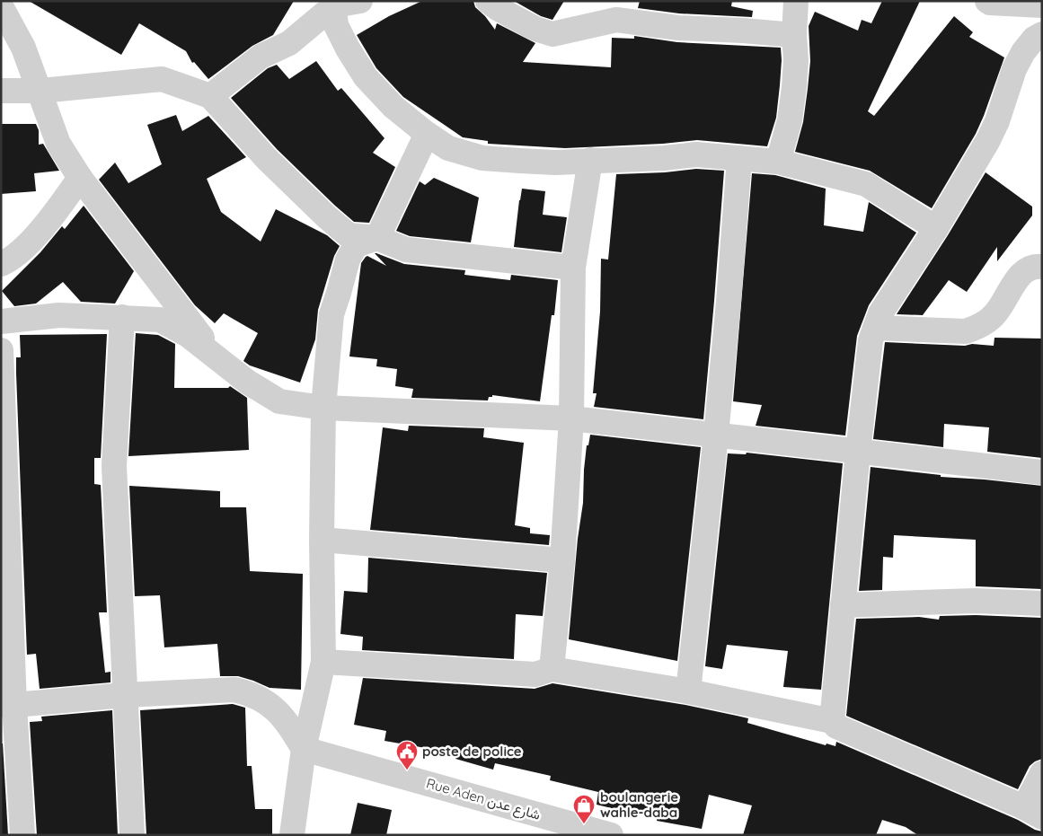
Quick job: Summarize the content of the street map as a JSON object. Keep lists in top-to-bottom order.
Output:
{
  "streets": {
    "street": ["Rue Aden شارع عدن"]
  },
  "places": {
    "public building": ["poste de police"],
    "shop": ["boulangerie wahle-daba"]
  }
}
